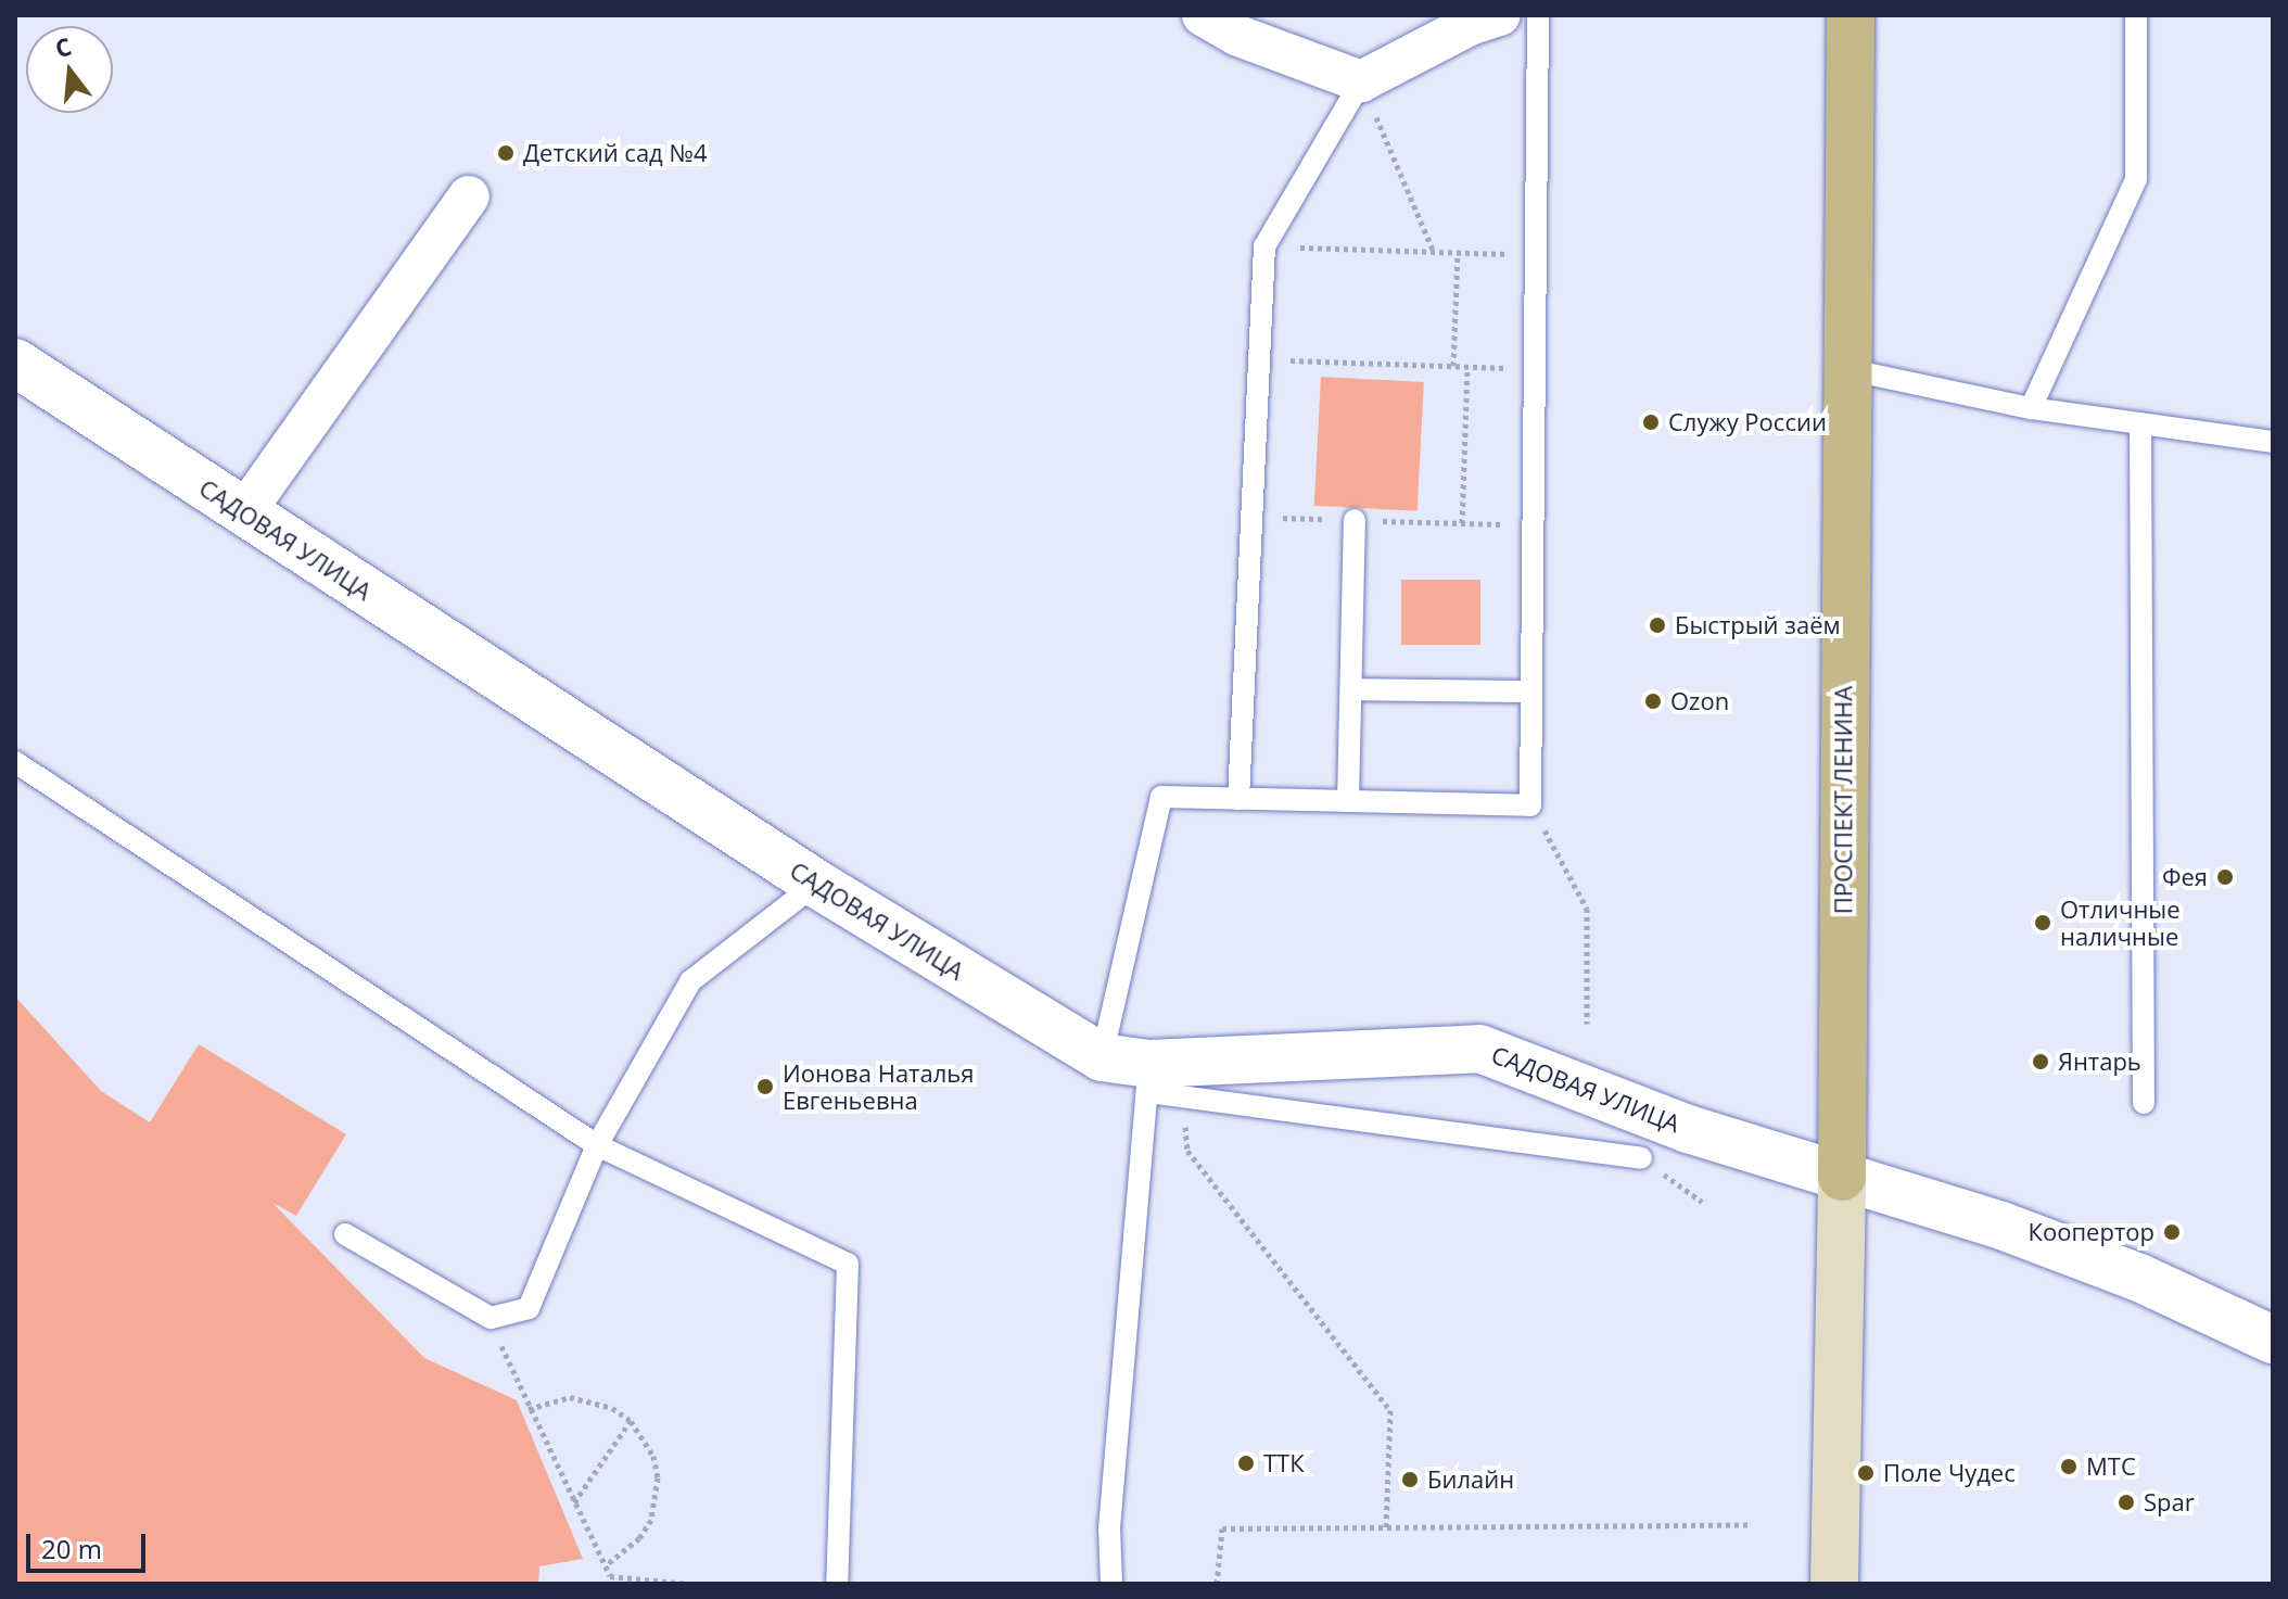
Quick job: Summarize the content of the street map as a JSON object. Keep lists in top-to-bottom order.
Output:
{
  "streets": {
    "main road": ["ПРОСПЕКТ ЛЕНИНА"],
    "street": ["САДОВАЯ УЛИЦА"]
  },
  "crossings": [
    ["САДОВАЯ УЛИЦА", "ПРОСПЕКТ ЛЕНИНА"]
  ],
  "places": [
    "Детский сад №4",
    "Служу России",
    "Быстрый заём",
    "Ozon",
    "Фея",
    "Отличные наличные",
    "Янтарь",
    "Ионова Наталья Евгеньевна",
    "Коопертор",
    "ТТК",
    "МТС",
    "Поле Чудес",
    "Билайн",
    "Spar"
  ],
  "scale_bar": "20 m",
  "north": "top"
}
